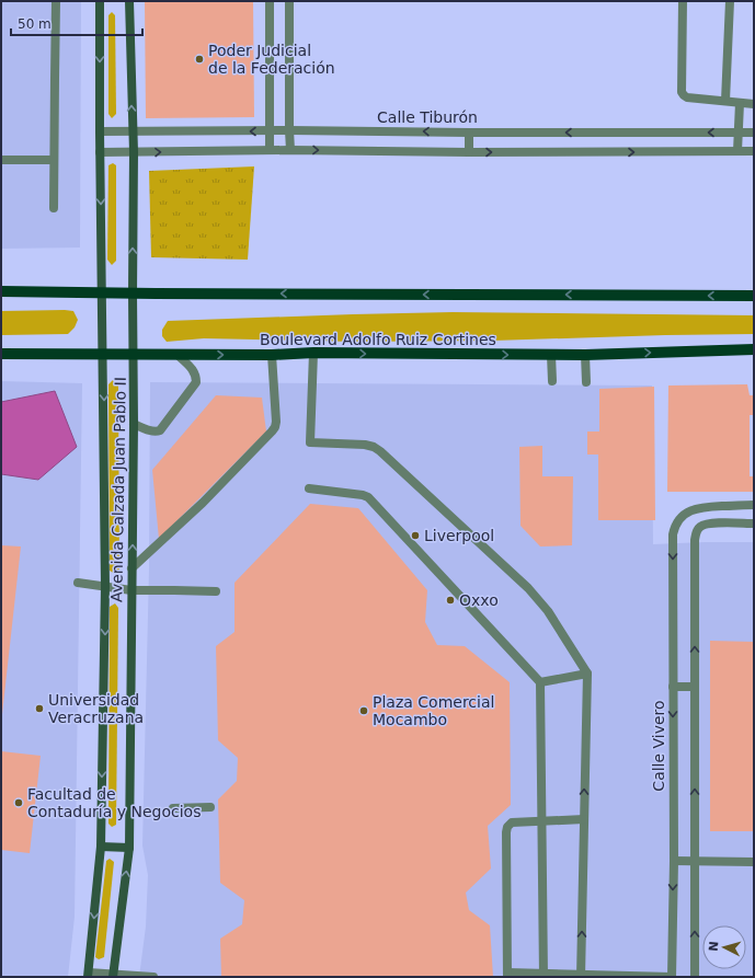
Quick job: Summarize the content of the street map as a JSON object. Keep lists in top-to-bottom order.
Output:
{
  "streets": {
    "main road": ["Boulevard Adolfo Ruiz Cortines", "Avenida Calzada Juan Pablo II"],
    "street": ["Calle Tiburón", "Calle Vivero"]
  },
  "crossings": [
    ["Calle Tiburón", "Avenida Calzada Juan Pablo II"],
    ["Boulevard Adolfo Ruiz Cortines", "Avenida Calzada Juan Pablo II"]
  ],
  "places": [
    "Poder Judicial de la Federación",
    "Liverpool",
    "Oxxo",
    "Universidad Veracruzana",
    "Plaza Comercial Mocambo",
    "Facultad de Contaduría y Negocios"
  ],
  "scale_bar": "50 m",
  "north": "left"
}
